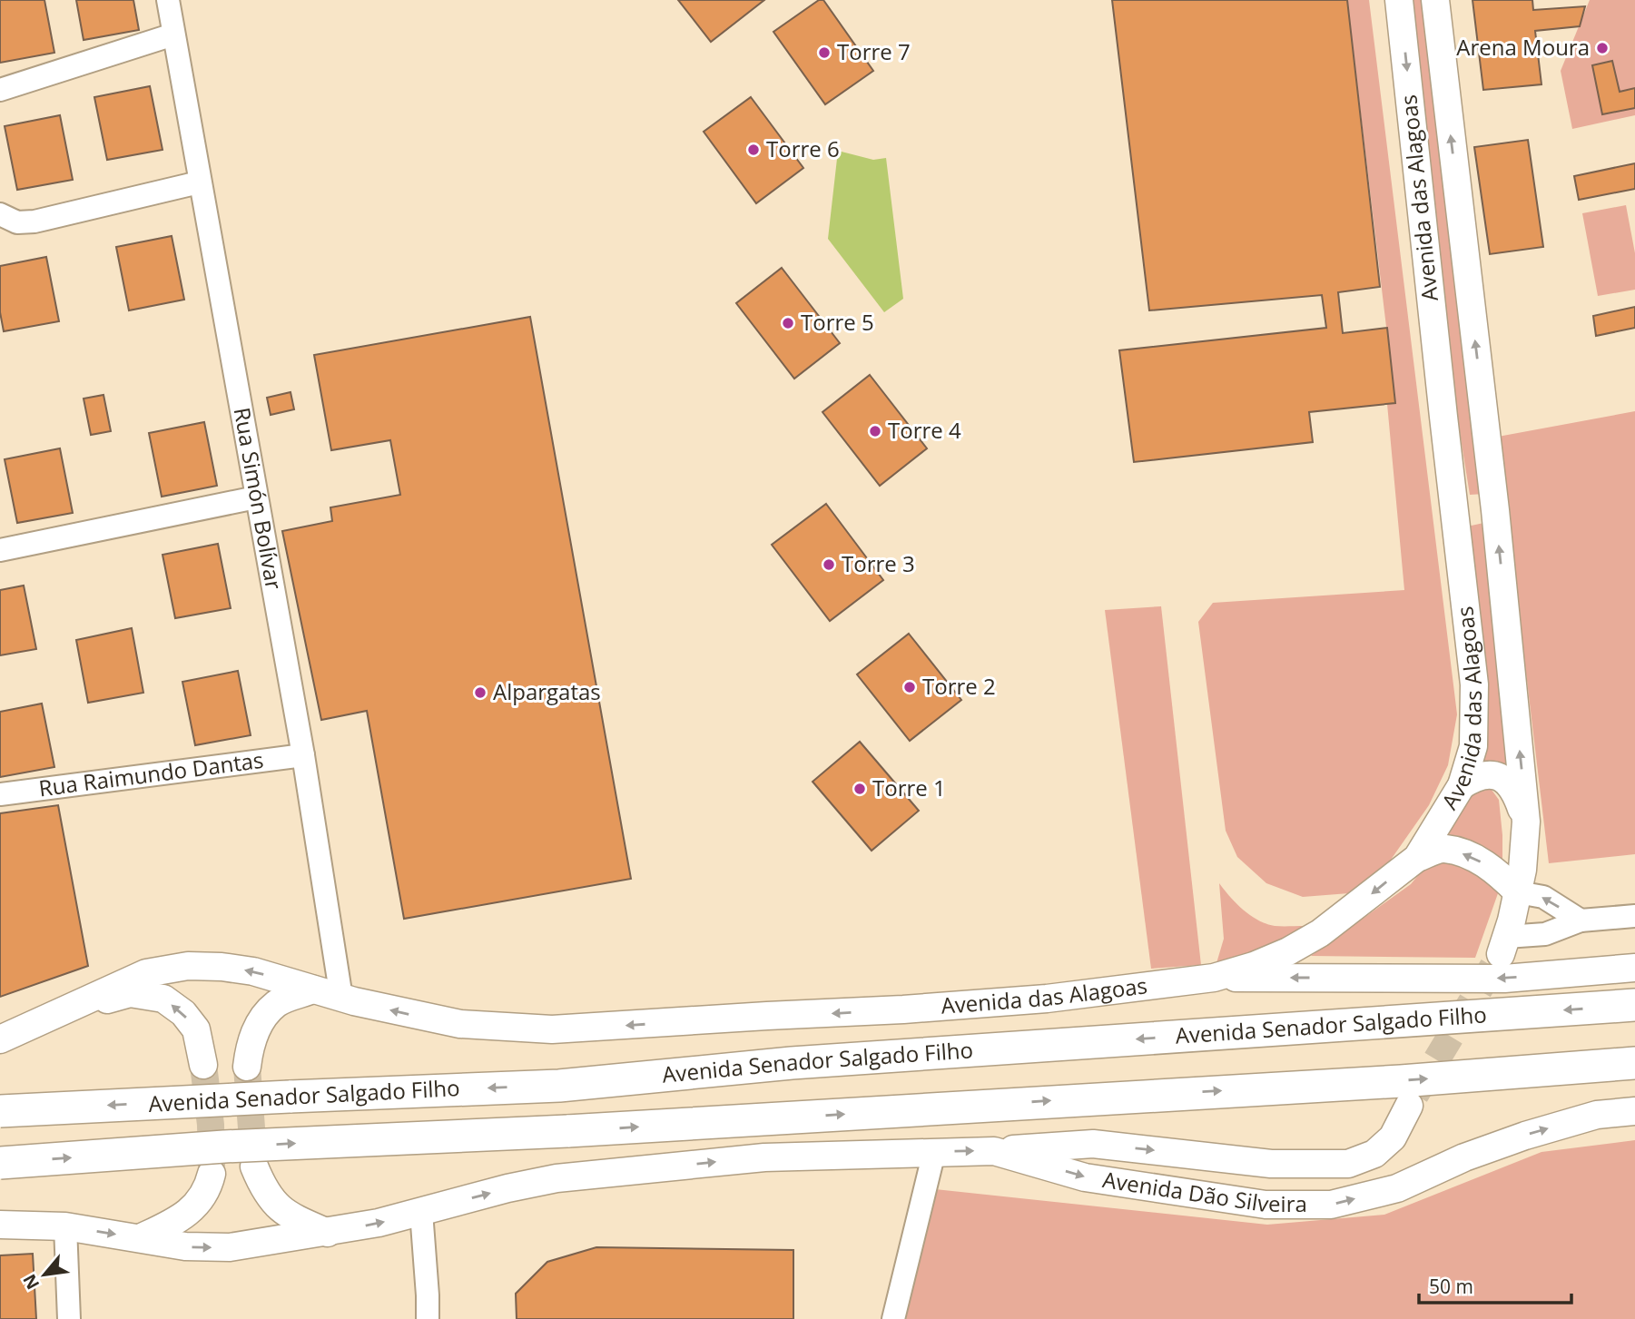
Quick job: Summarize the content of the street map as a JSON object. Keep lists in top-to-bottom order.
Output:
{
  "streets": {
    "highway": ["Avenida Senador Salgado Filho"],
    "main road": ["Avenida das Alagoas", "Avenida Dão Silveira"],
    "street": ["Rua Simón Bolívar", "Rua Raimundo Dantas"]
  },
  "crossings": [
    ["Avenida das Alagoas", "Rua Simón Bolívar"],
    ["Avenida das Alagoas", "Avenida Senador Salgado Filho"],
    ["Rua Simón Bolívar", "Rua Raimundo Dantas"]
  ],
  "places": [
    "Arena Moura",
    "Torre 7",
    "Torre 6",
    "Torre 5",
    "Torre 4",
    "Torre 3",
    "Torre 2",
    "Alpargatas",
    "Torre 1"
  ],
  "scale_bar": "50 m",
  "north": "bottom left"
}
